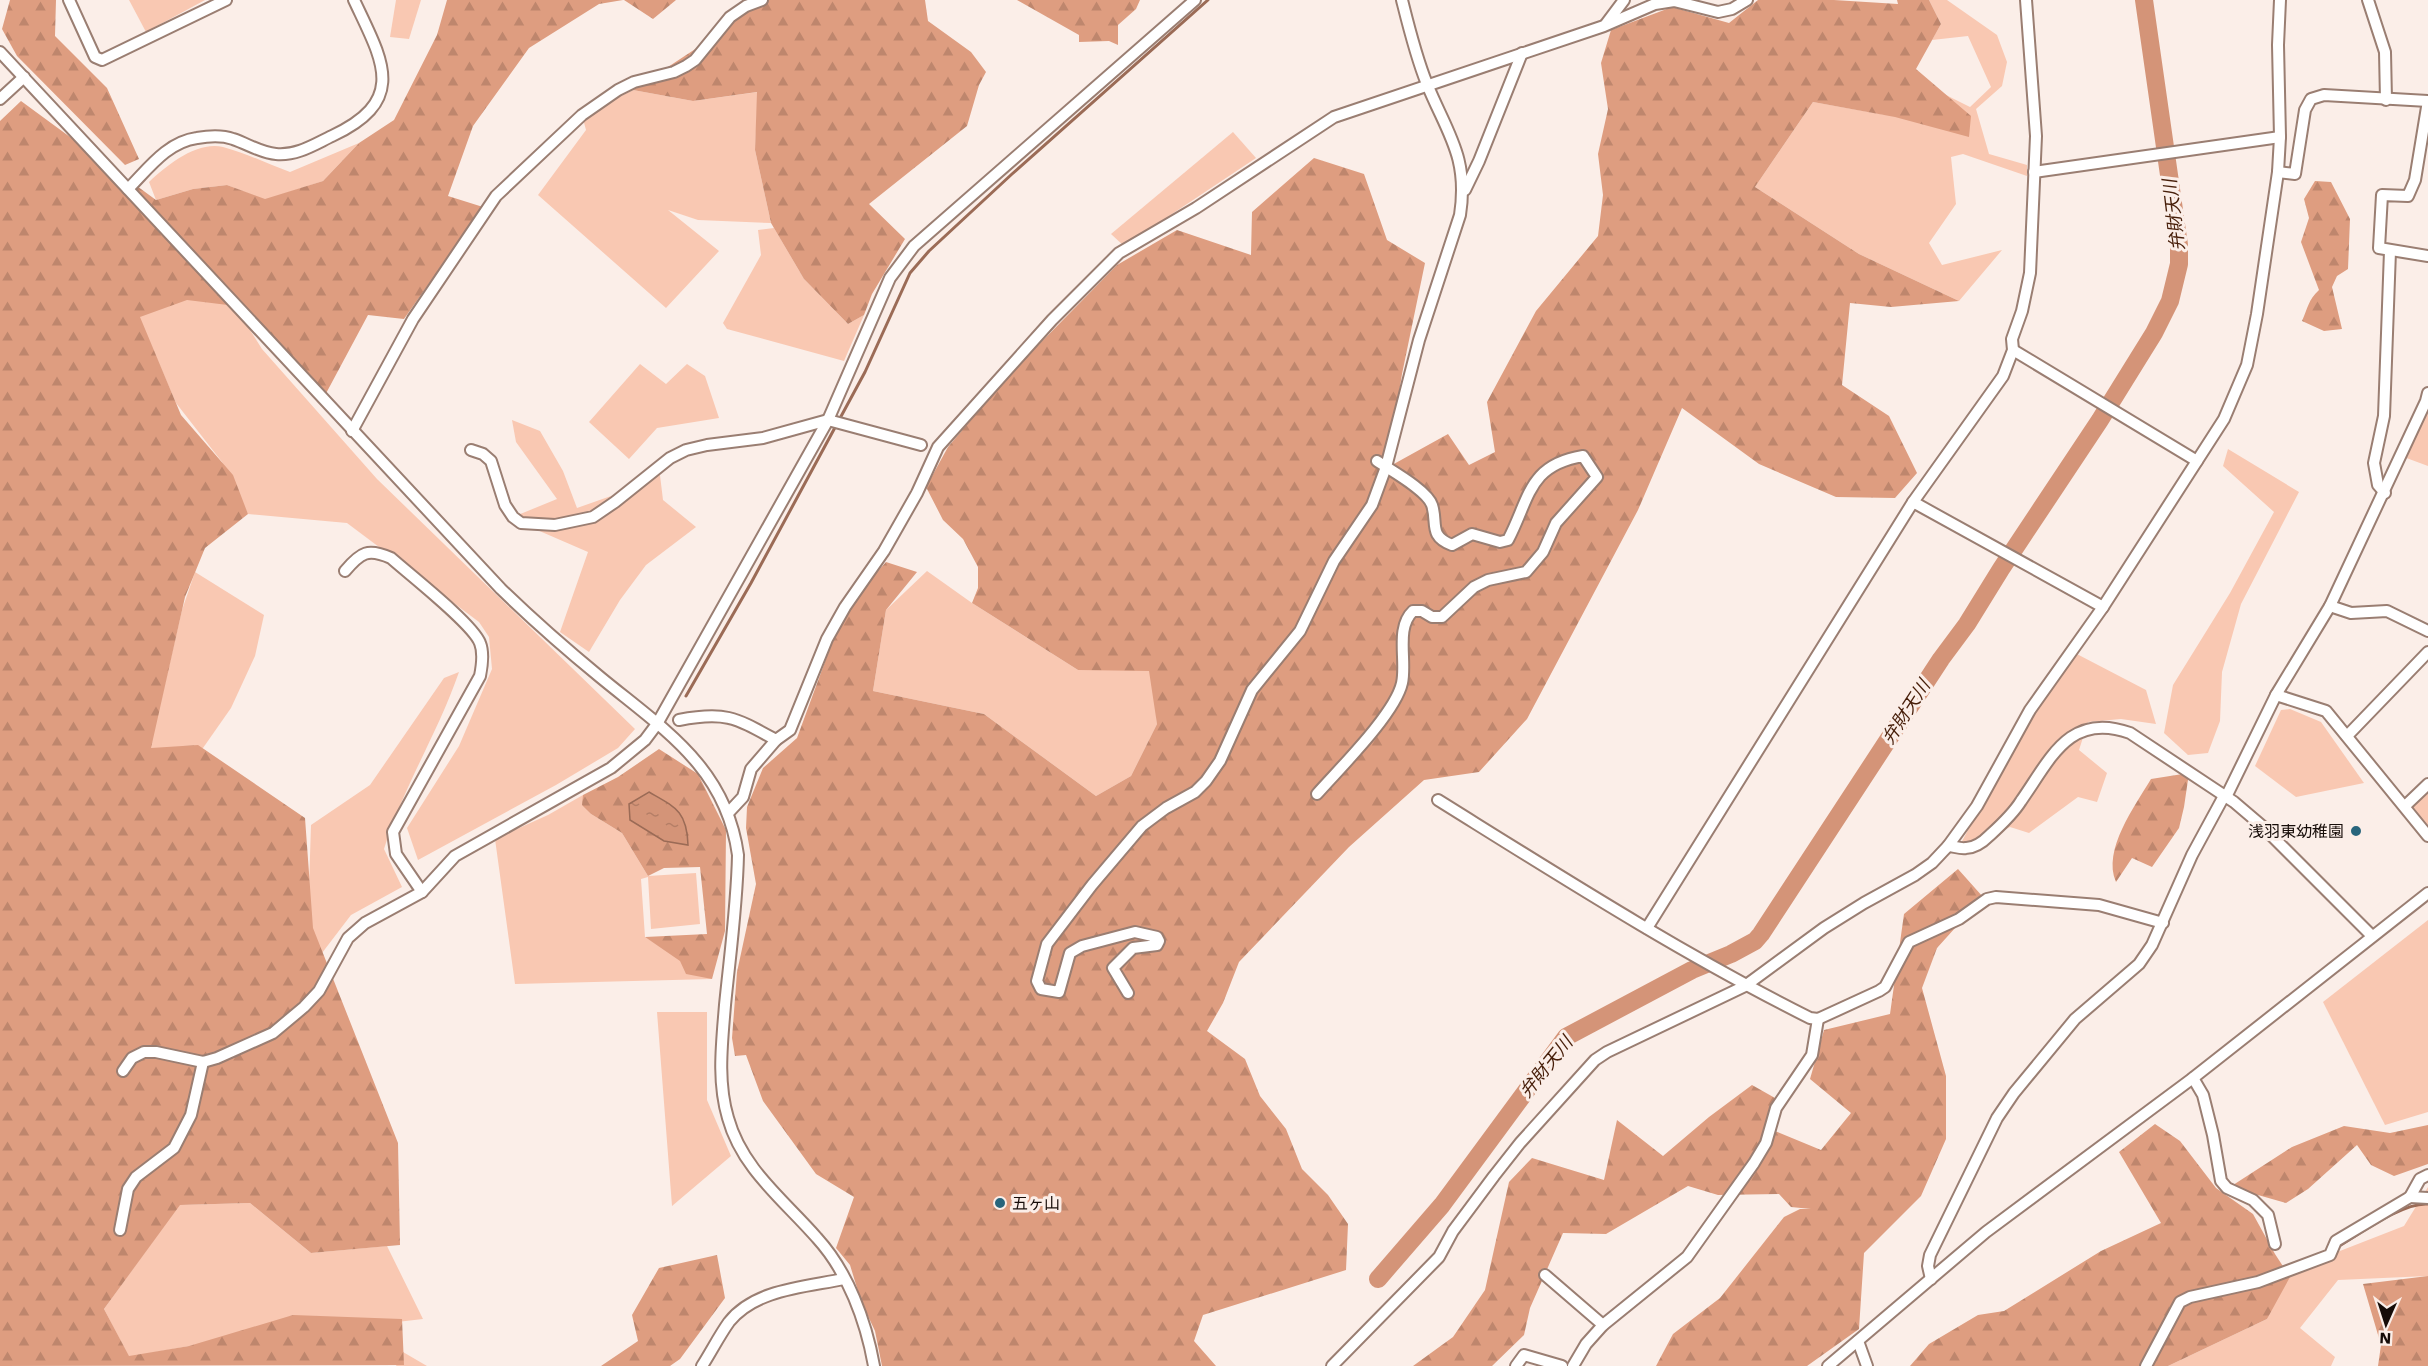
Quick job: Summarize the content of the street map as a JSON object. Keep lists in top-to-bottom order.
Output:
{
  "water": ["弁財天川"],
  "places": ["浅羽東幼稚園", "五ヶ山"],
  "north": "bottom"
}
